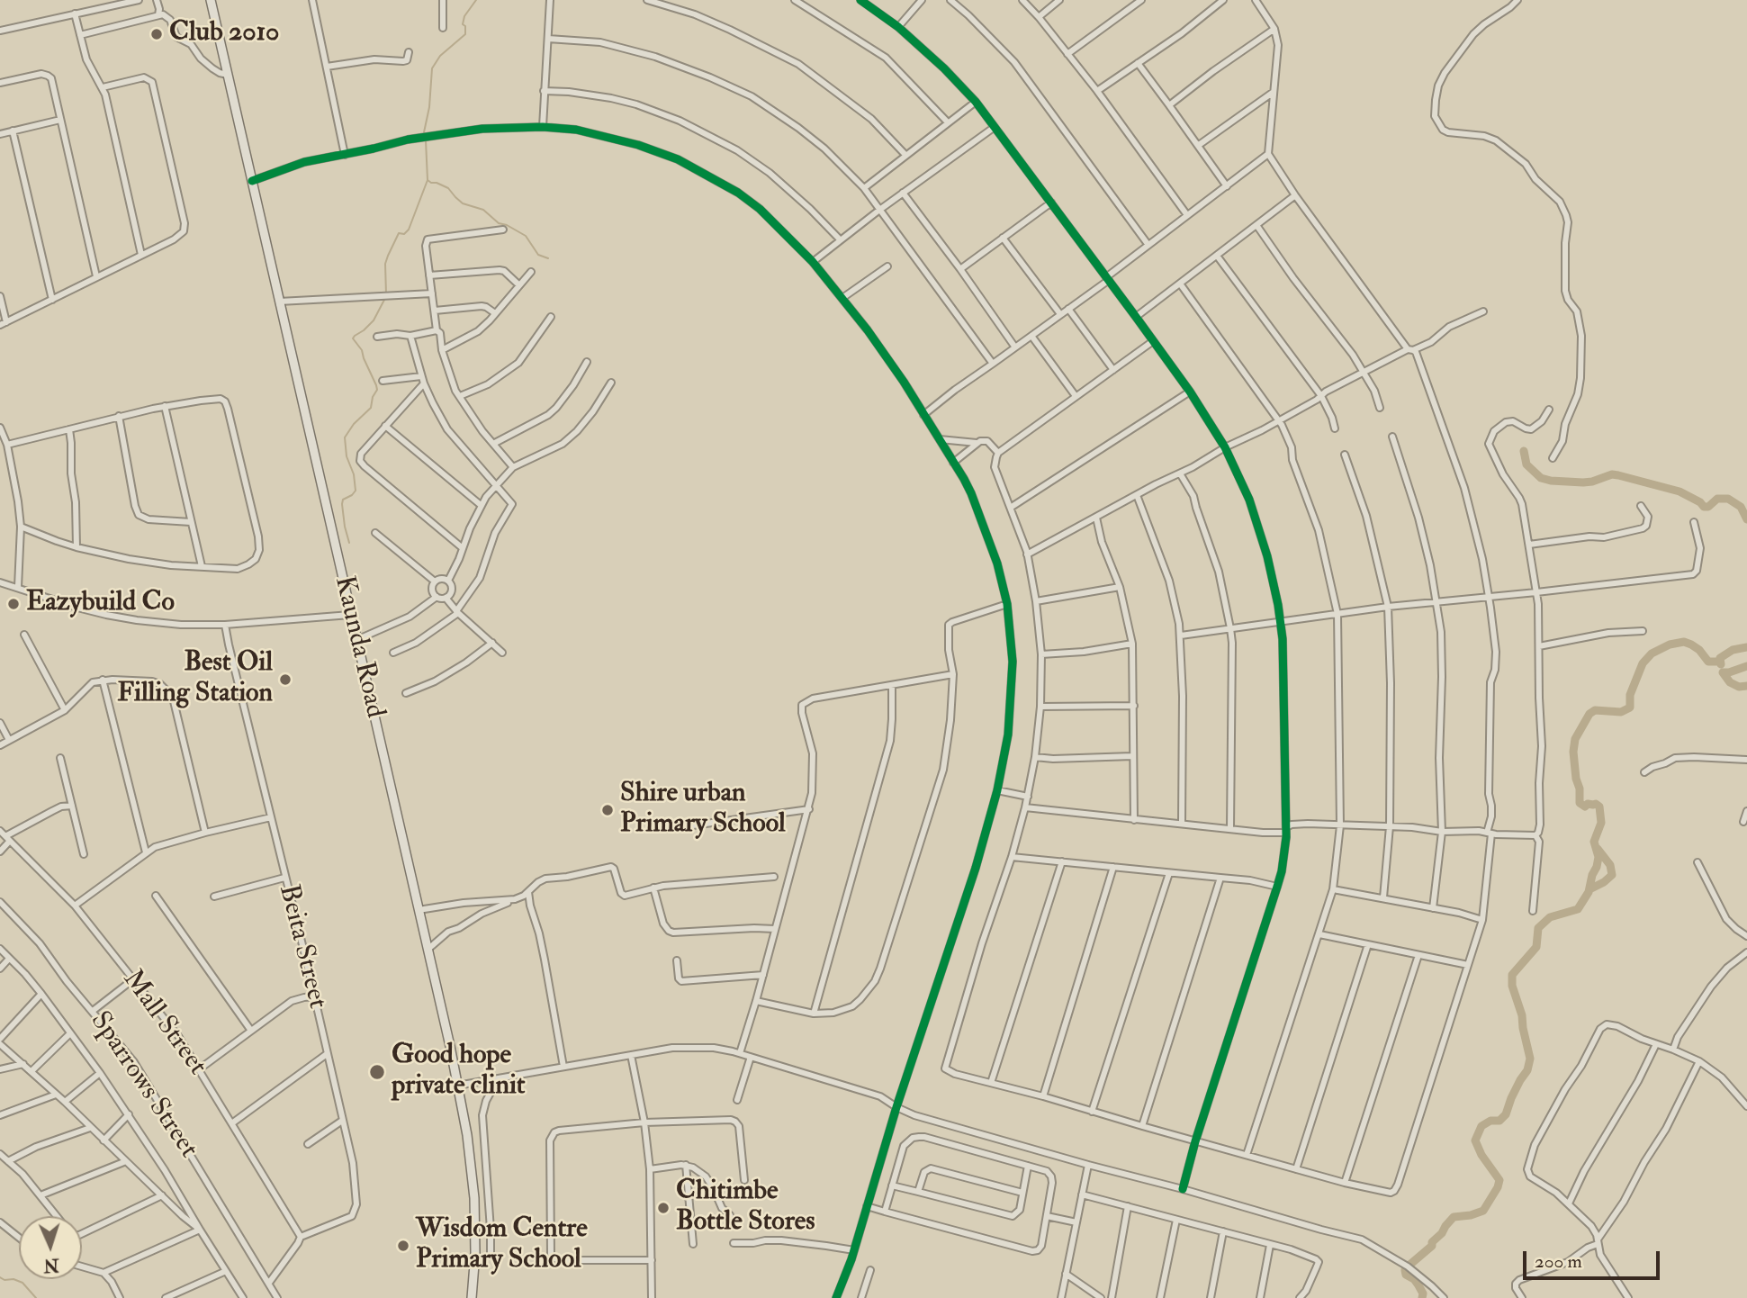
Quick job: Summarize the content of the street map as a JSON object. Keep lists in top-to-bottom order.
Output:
{
  "streets": {
    "main road": ["Kaunda Road"],
    "street": ["Beita Street", "Mall Street", "Sparrows Street"]
  },
  "crossings": [
    ["Beita Street", "Mall Street"]
  ],
  "places": [
    "Club 2010",
    "Eazybuild Co",
    "Best Oil Filling Station",
    "Shire urban Primary School",
    "Good hope private clinit",
    "Chitimbe Bottle Stores",
    "Wisdom Centre Primary School"
  ],
  "scale_bar": "200 m",
  "north": "bottom"
}
